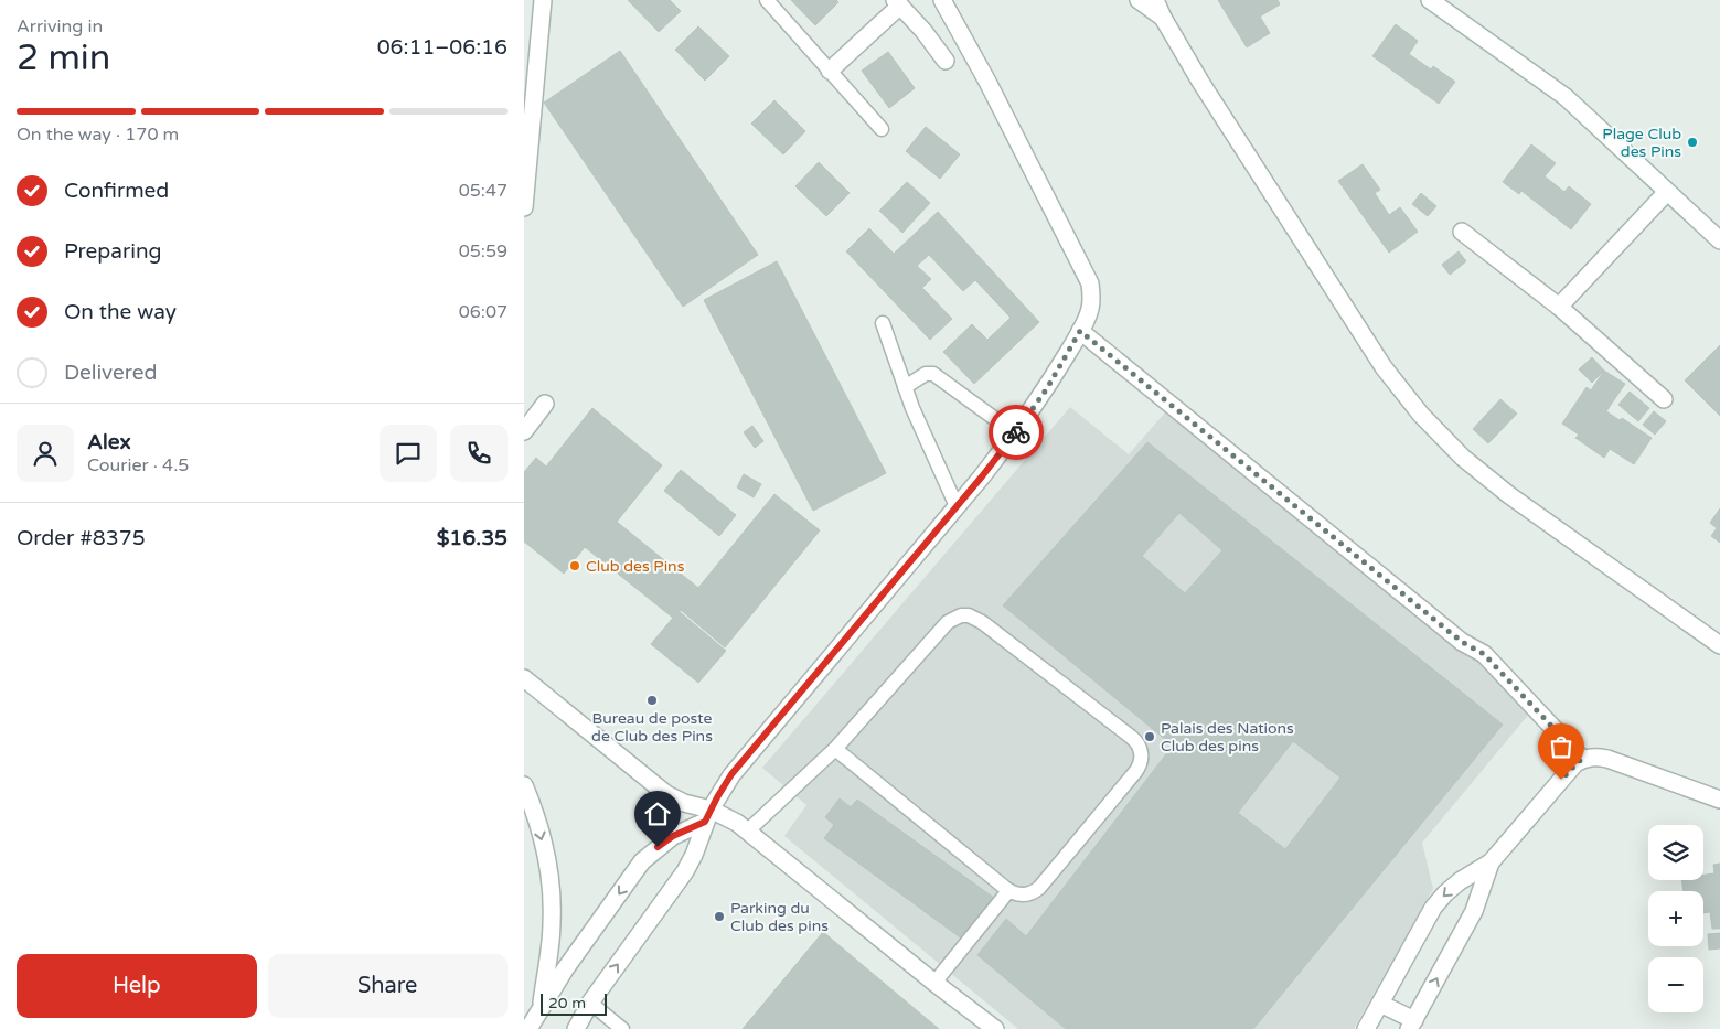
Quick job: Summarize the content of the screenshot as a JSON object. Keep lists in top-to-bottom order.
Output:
{
  "places": [
    "Plage Club des Pins",
    "Club des Pins",
    "Bureau de poste de Club des Pins",
    "Palais des Nations Club des pins",
    "Parking du Club des pins"
  ],
  "scale_bar": "20 m",
  "page": {
    "heading": ["2 min", "Arriving in", "06:11–06:16"],
    "panel": [
      "Alex",
      "Courier · 4.5",
      "Order #8375",
      "$16.35"
    ],
    "bar": "On the way · 170 m",
    "list": [
      ["Confirmed", "05:47"],
      ["Preparing", "05:59"],
      ["On the way", "06:07"],
      "Delivered"
    ],
    "map_buttons": ["+", "−"],
    "buttons": ["Help", "Share"],
    "scale": "20 m"
  }
}
